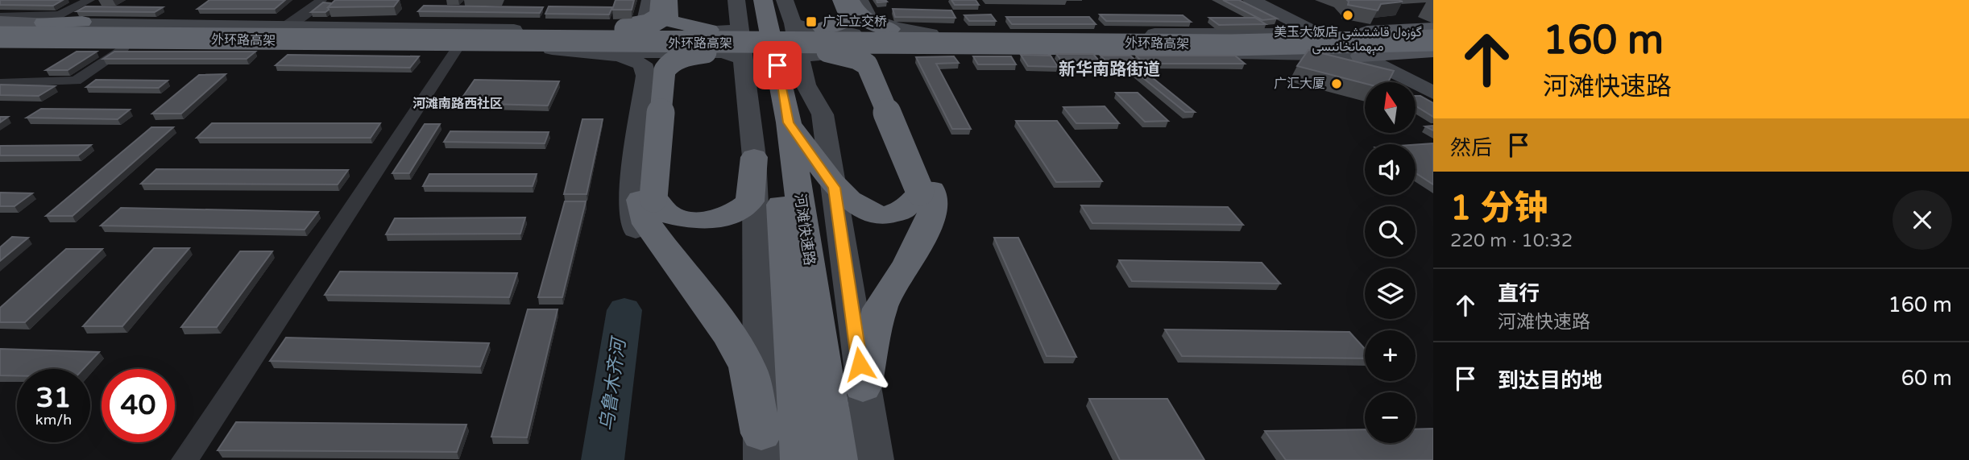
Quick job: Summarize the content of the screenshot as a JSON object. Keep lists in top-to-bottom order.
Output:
{
  "streets": {
    "highway": ["外环路高架", "河滩快速路"]
  },
  "districts": ["新华南路街道", "河滩南路西社区"],
  "water": ["乌鲁木齐河"],
  "places": {
    "other": ["美玉大饭店 گۈزەل قاشتىشى مېھمانخانىسى", "广汇大厦"],
    "transit": ["广汇立交桥"]
  },
  "north": "top",
  "page": {
    "turn": ["160 m", "河滩快速路"],
    "map_buttons": ["+", "−"],
    "then": "然后",
    "heading": ["1 分钟", "220 m · 10:32"],
    "list": [
      {
        "name": "直行",
        "note": "河滩快速路",
        "value": "160 m"
      },
      {
        "name": "到达目的地",
        "value": "60 m"
      }
    ],
    "speed": "31 km/h",
    "limit": "40"
  }
}
